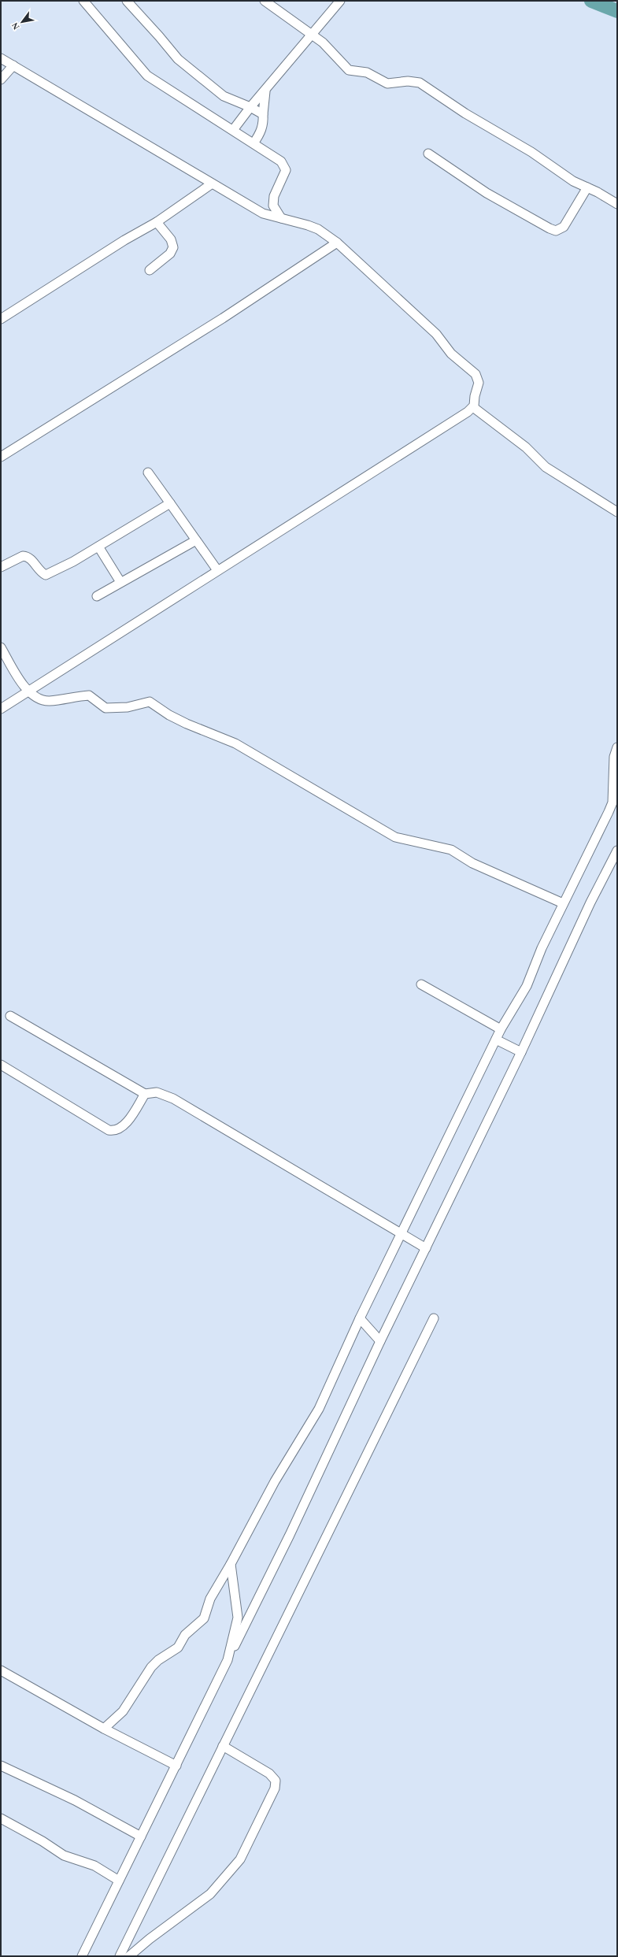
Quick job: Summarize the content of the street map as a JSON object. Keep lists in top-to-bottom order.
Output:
{
  "north": "bottom left"
}
